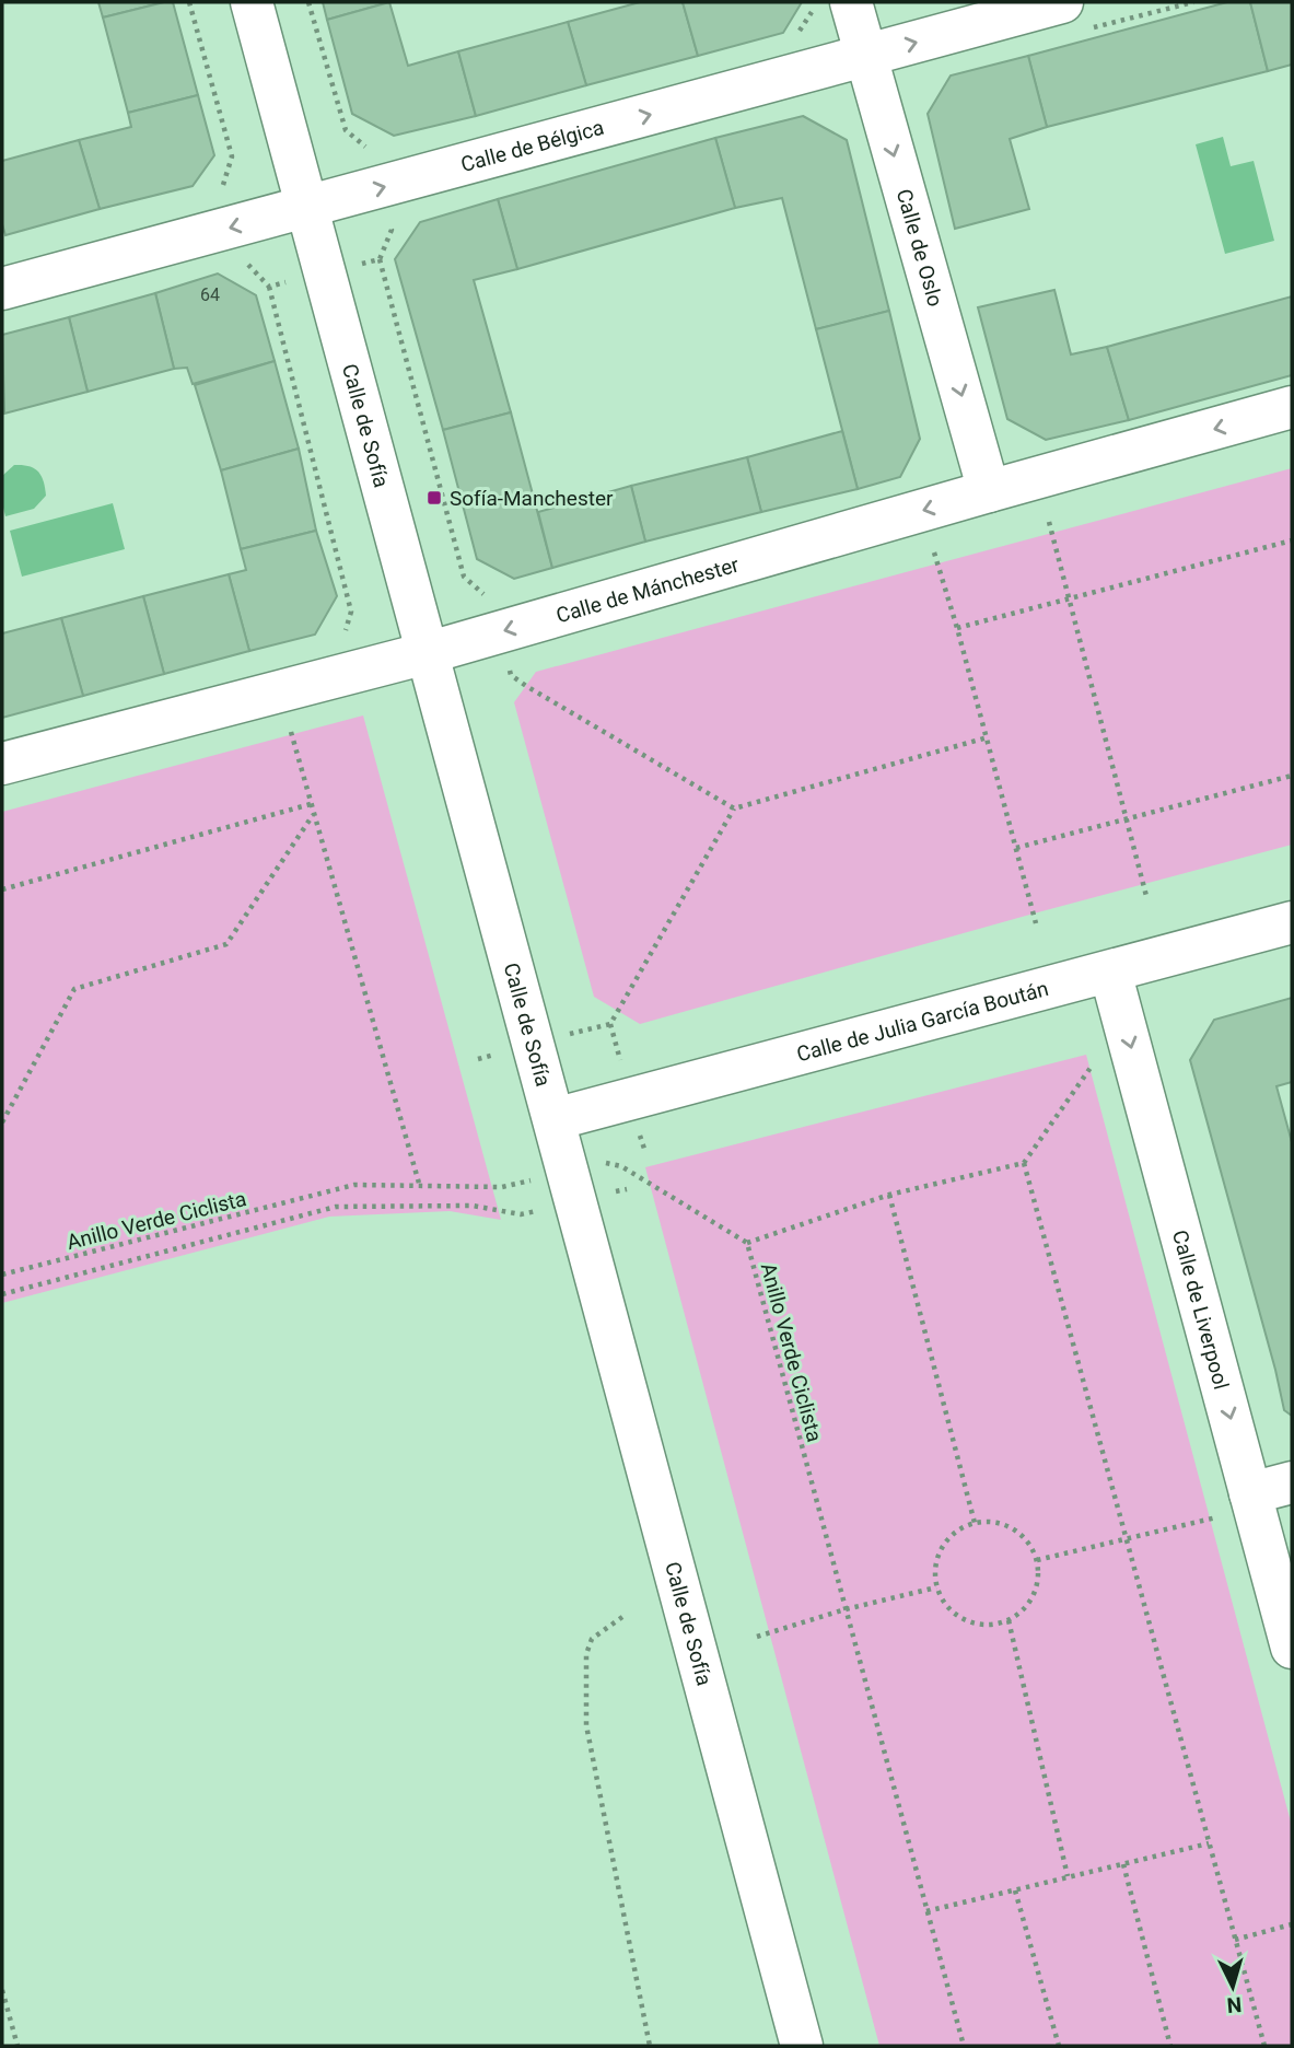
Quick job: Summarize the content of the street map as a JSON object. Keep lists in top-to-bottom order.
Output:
{
  "streets": {
    "street": [
      "Calle de Bélgica",
      "Calle de Oslo",
      "Calle de Sofía",
      "Calle de Mánchester",
      "Calle de Julia García Boután",
      "Calle de Liverpool"
    ],
    "path": ["Anillo Verde Ciclista"]
  },
  "crossings": [
    ["Calle de Bélgica", "Calle de Oslo"],
    ["Calle de Bélgica", "Calle de Sofía"],
    ["Calle de Oslo", "Calle de Mánchester"],
    ["Calle de Sofía", "Calle de Mánchester"],
    ["Calle de Sofía", "Calle de Julia García Boután"],
    ["Calle de Sofía", "Anillo Verde Ciclista"],
    ["Calle de Julia García Boután", "Calle de Liverpool"]
  ],
  "one_way": ["Calle de Oslo", "Calle de Mánchester", "Calle de Liverpool"],
  "places": {
    "transit": ["Sofía-Manchester"]
  },
  "house_numbers": ["64"],
  "north": "bottom"
}
